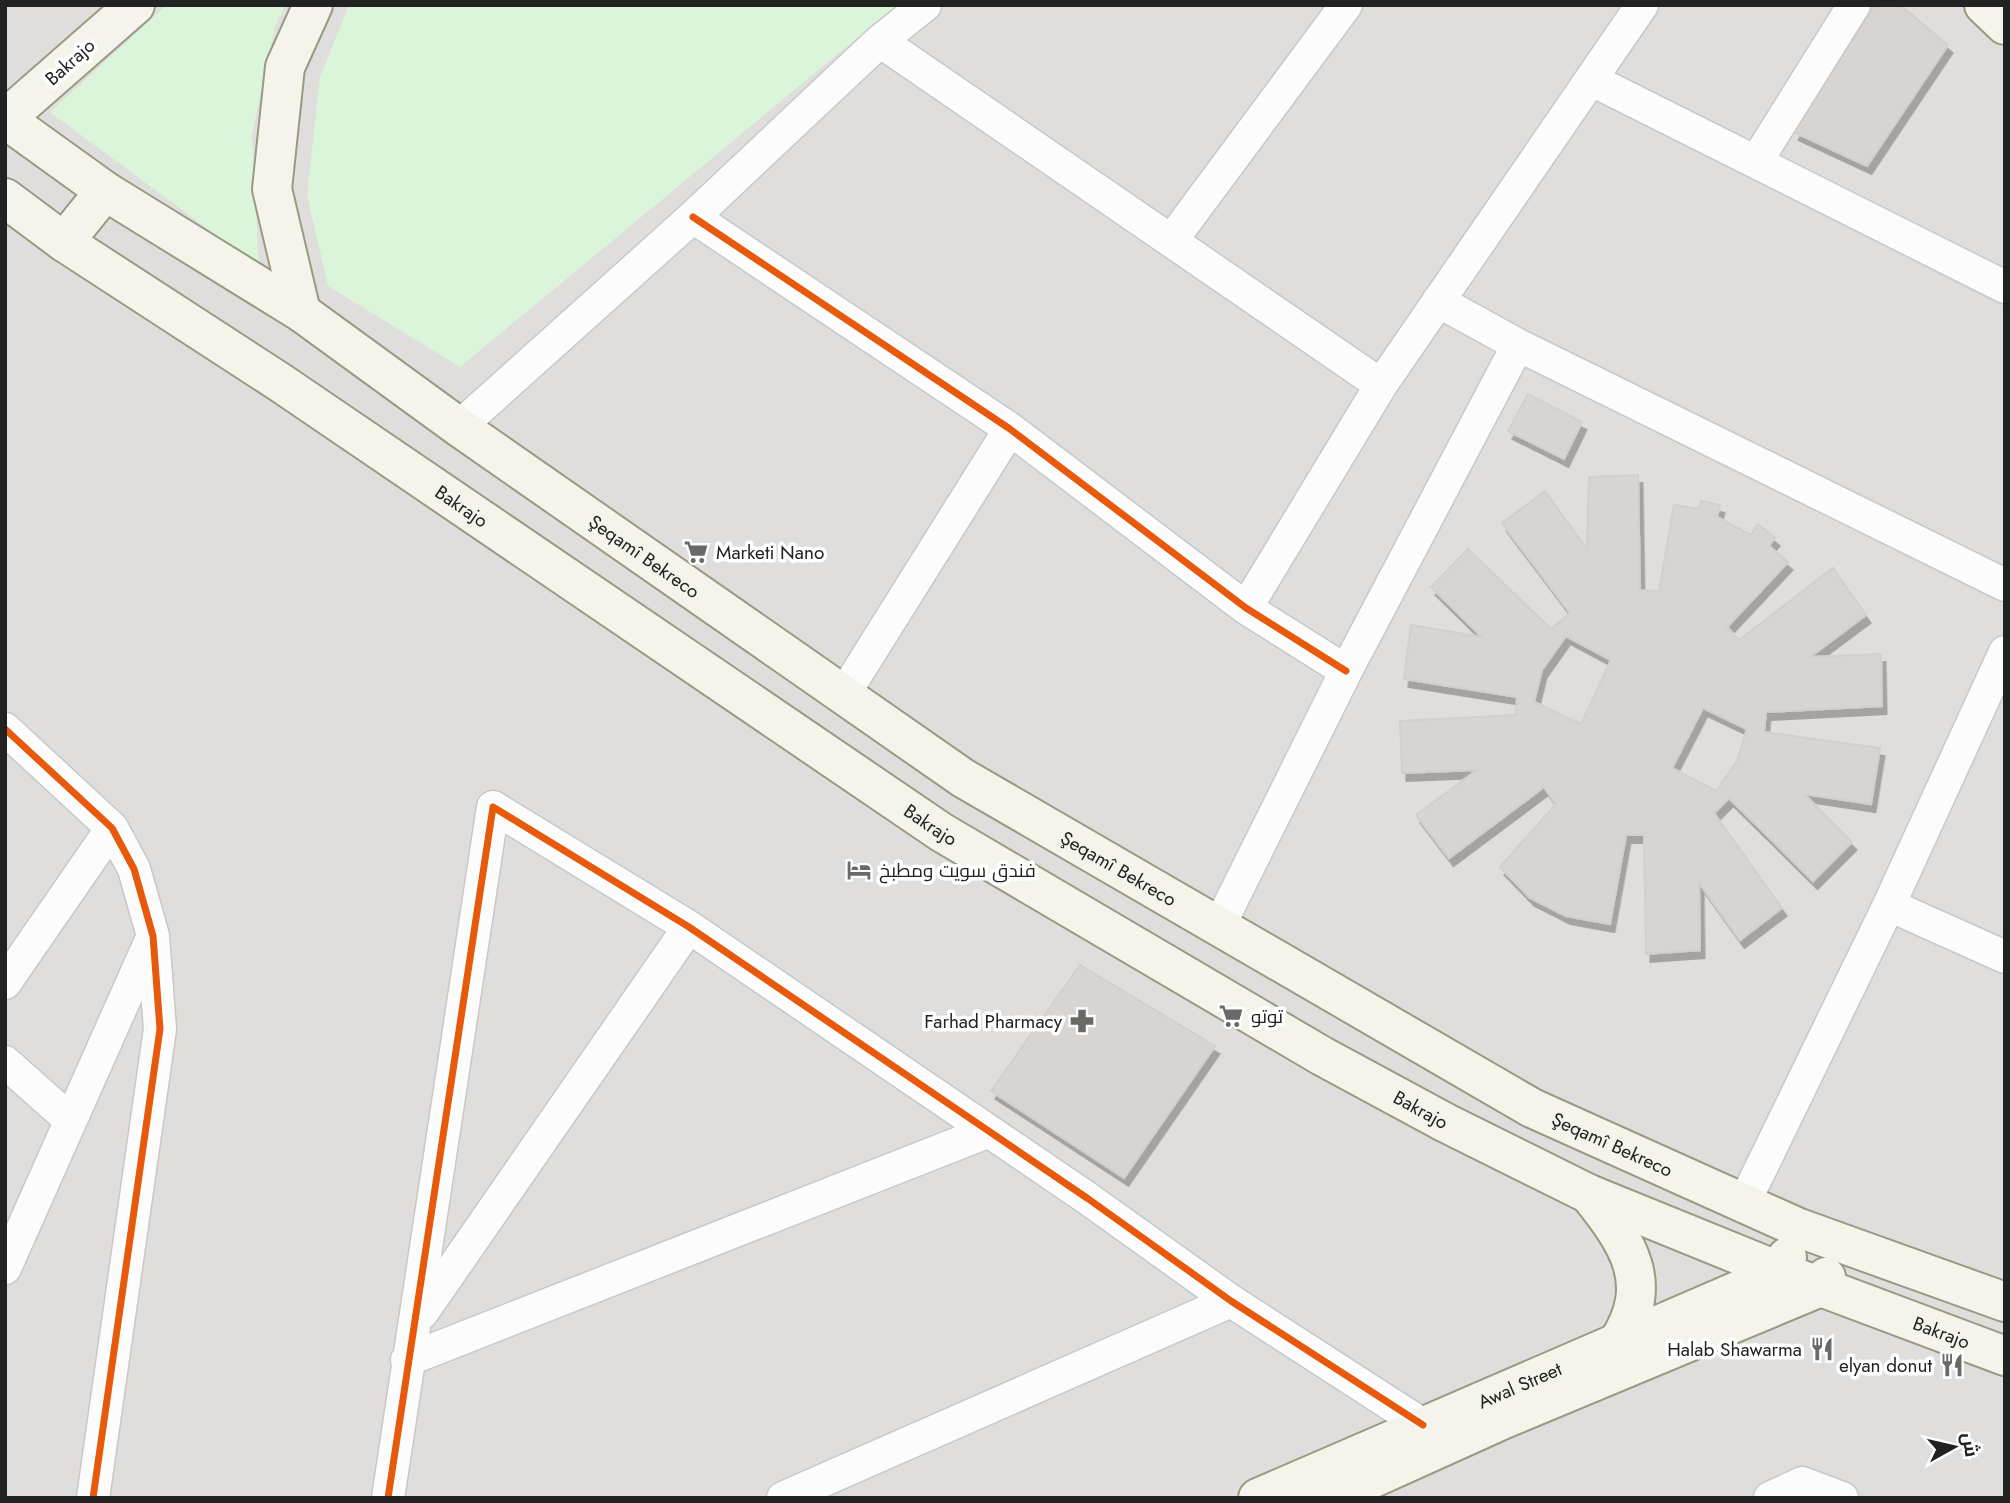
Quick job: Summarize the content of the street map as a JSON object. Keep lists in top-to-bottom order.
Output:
{
  "streets": {
    "main road": ["Bakrajo", "Şeqamî Bekreco", "Awal Street"]
  },
  "crossings": [
    ["Bakrajo", "Şeqamî Bekreco"],
    ["Bakrajo", "Awal Street"]
  ],
  "places": {
    "supermarket": ["Marketi Nano", "توتو"],
    "hotel": ["فندق سويت ومطبخ"],
    "pharmacy": ["Farhad Pharmacy"],
    "restaurant": ["Halab Shawarma", "elyan donut"]
  },
  "north": "right"
}
